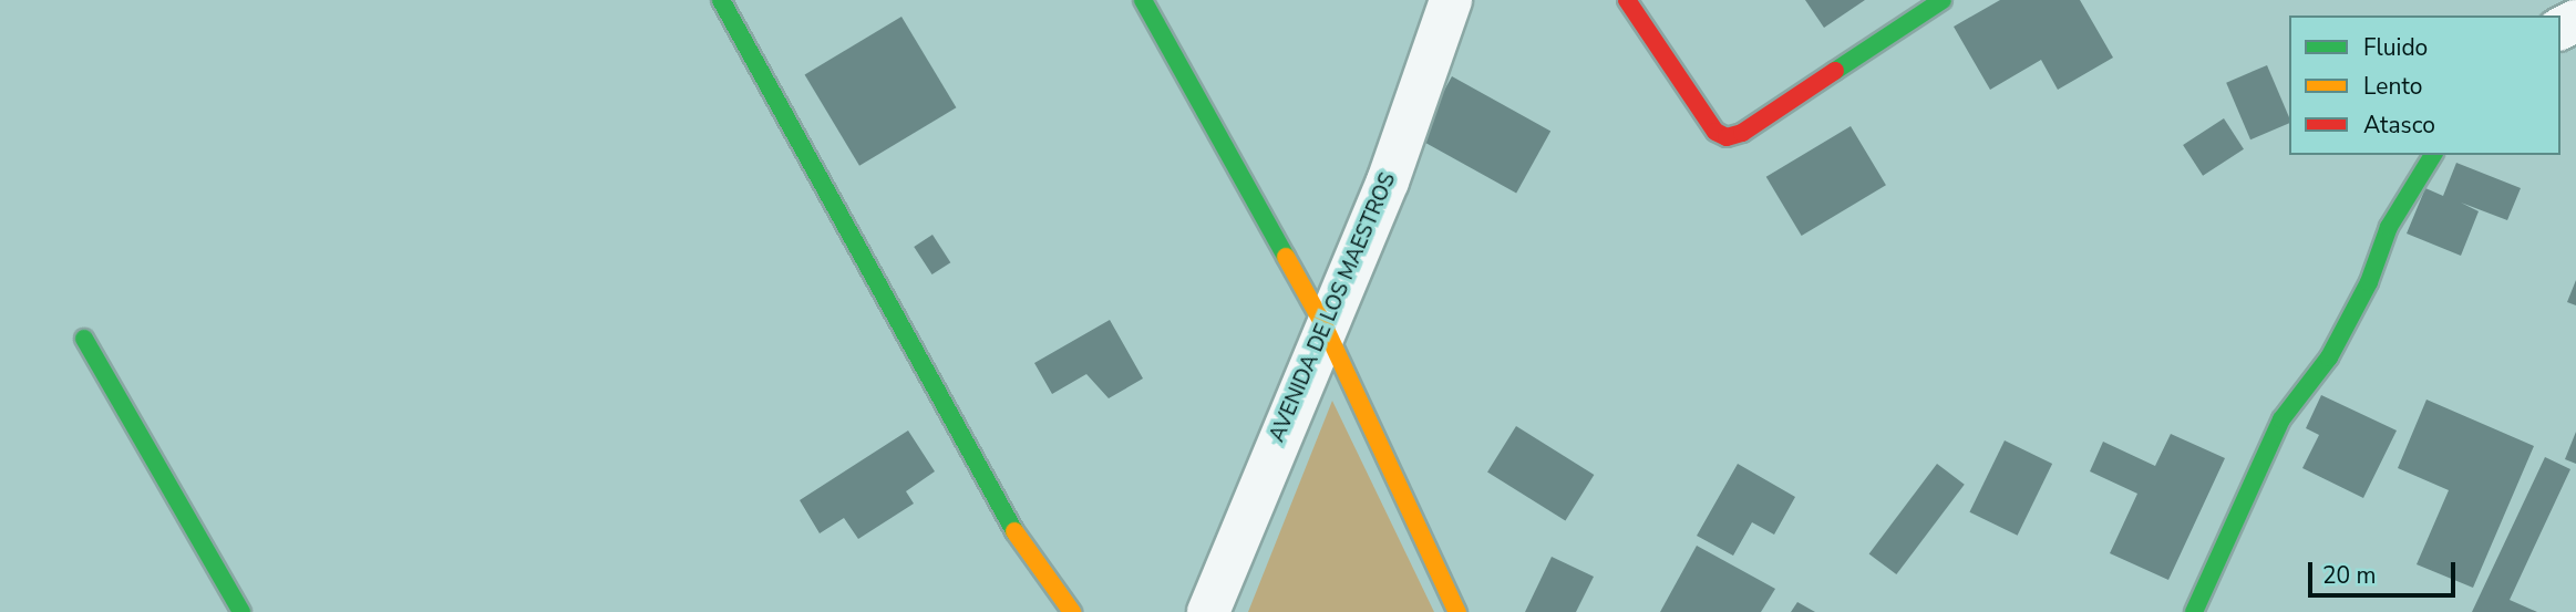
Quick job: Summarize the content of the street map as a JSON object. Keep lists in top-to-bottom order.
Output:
{
  "streets": {
    "street": ["AVENIDA DE LOS MAESTROS"]
  },
  "legend": ["Fluido", "Lento", "Atasco"],
  "scale_bar": "20 m"
}
